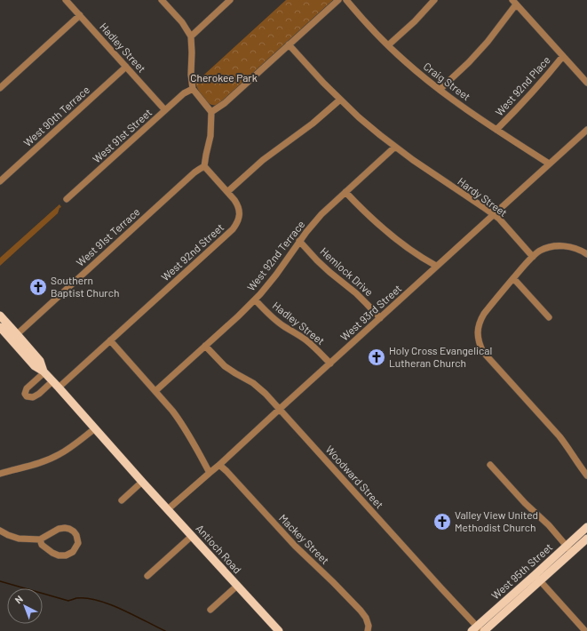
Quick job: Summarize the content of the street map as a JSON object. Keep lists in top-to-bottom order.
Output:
{
  "streets": {
    "main road": ["Antioch Road", "West 95th Street"],
    "street": [
      "Hadley Street",
      "Craig Street",
      "West 92nd Place",
      "West 90th Terrace",
      "West 91st Street",
      "Hardy Street",
      "West 91st Terrace",
      "West 92nd Street",
      "West 92nd Terrace",
      "Hemlock Drive",
      "West 93rd Street",
      "Woodward Street",
      "Mackey Street"
    ]
  },
  "crossings": [
    ["Hadley Street", "West 90th Terrace"],
    ["Hadley Street", "West 91st Street"],
    ["Hadley Street", "West 92nd Terrace"],
    ["Hadley Street", "West 93rd Street"],
    ["Craig Street", "West 92nd Place"],
    ["Craig Street", "West 93rd Street"],
    ["Hardy Street", "West 92nd Terrace"],
    ["Hardy Street", "West 93rd Street"],
    ["West 91st Terrace", "Antioch Road"],
    ["West 92nd Street", "Antioch Road"],
    ["West 92nd Terrace", "Hemlock Drive"],
    ["West 92nd Terrace", "Woodward Street"],
    ["Hemlock Drive", "West 93rd Street"],
    ["West 93rd Street", "Woodward Street"],
    ["West 93rd Street", "Mackey Street"],
    ["West 93rd Street", "Antioch Road"],
    ["Woodward Street", "West 95th Street"]
  ],
  "parks": ["Cherokee Park"],
  "places": {
    "church": ["Southern Baptist Church", "Holy Cross Evangelical Lutheran Church", "Valley View United Methodist Church"]
  },
  "north": "top left"
}
